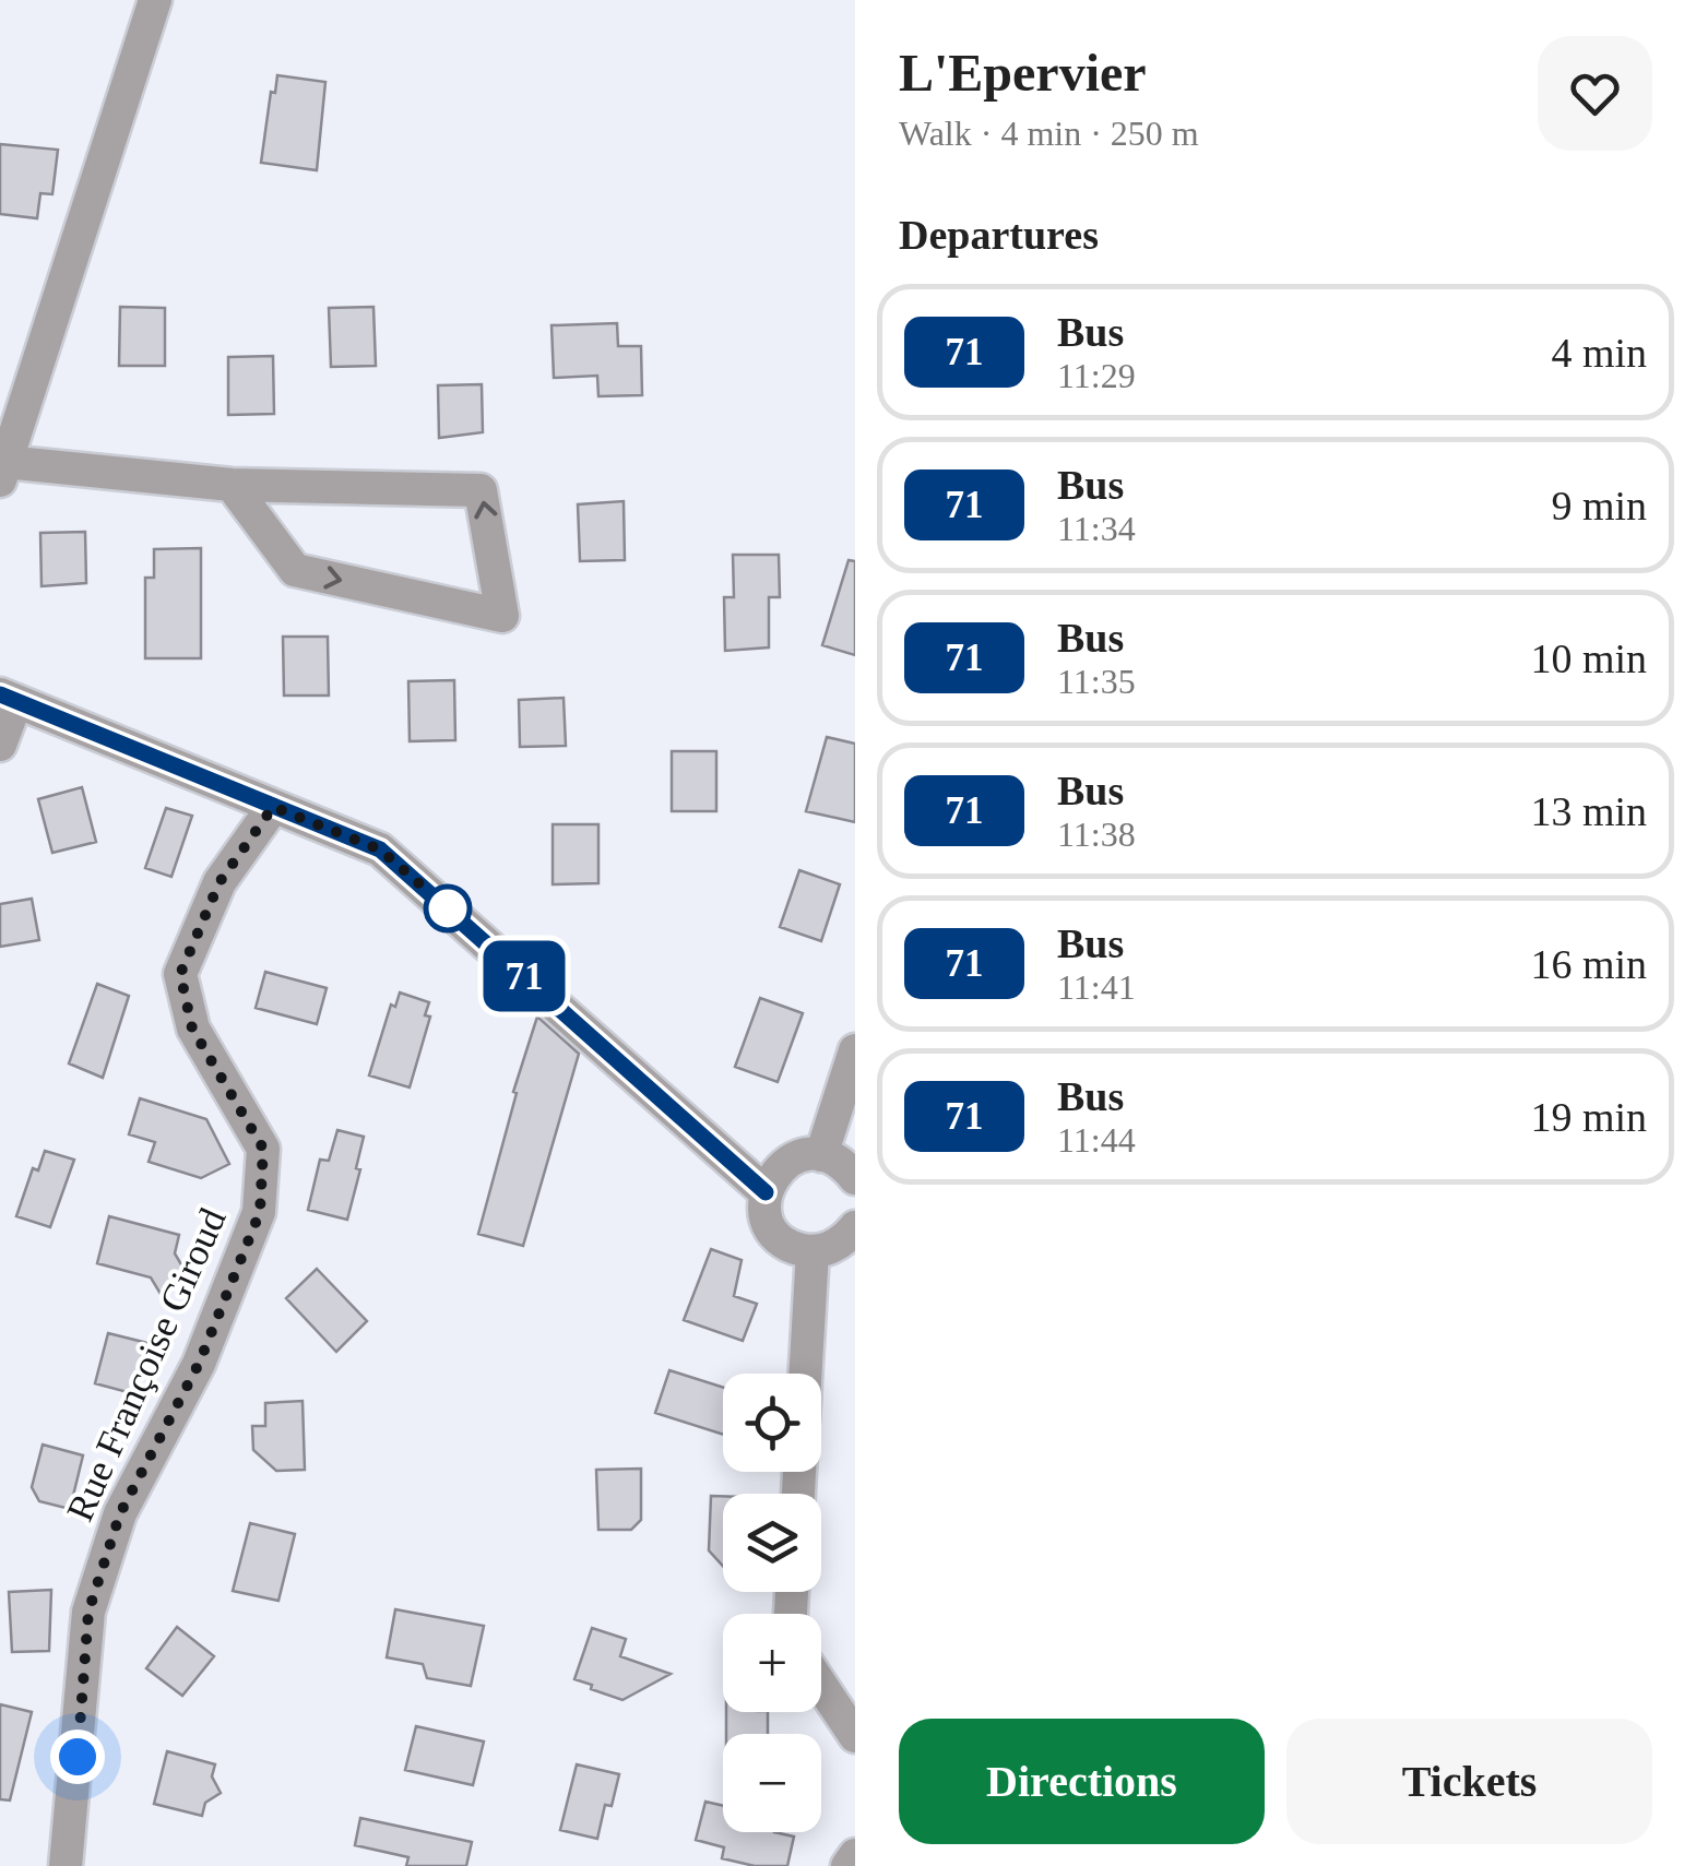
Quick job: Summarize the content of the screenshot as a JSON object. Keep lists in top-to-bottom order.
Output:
{
  "streets": {
    "street": ["Rue Françoise Giroud"]
  },
  "lines": ["bus line 71"],
  "page": {
    "on_map": "71",
    "heading": [
      ["L'Epervier", "Walk · 4 min · 250 m"],
      "Departures"
    ],
    "list": [
      {
        "mark": "71",
        "name": "Bus",
        "note": "11:29",
        "value": "4 min"
      },
      {
        "mark": "71",
        "name": "Bus",
        "note": "11:34",
        "value": "9 min"
      },
      {
        "mark": "71",
        "name": "Bus",
        "note": "11:35",
        "value": "10 min"
      },
      {
        "mark": "71",
        "name": "Bus",
        "note": "11:38",
        "value": "13 min"
      },
      {
        "mark": "71",
        "name": "Bus",
        "note": "11:41",
        "value": "16 min"
      },
      {
        "mark": "71",
        "name": "Bus",
        "note": "11:44",
        "value": "19 min"
      }
    ],
    "map_buttons": ["+", "−"],
    "buttons": ["Directions", "Tickets"]
  }
}
